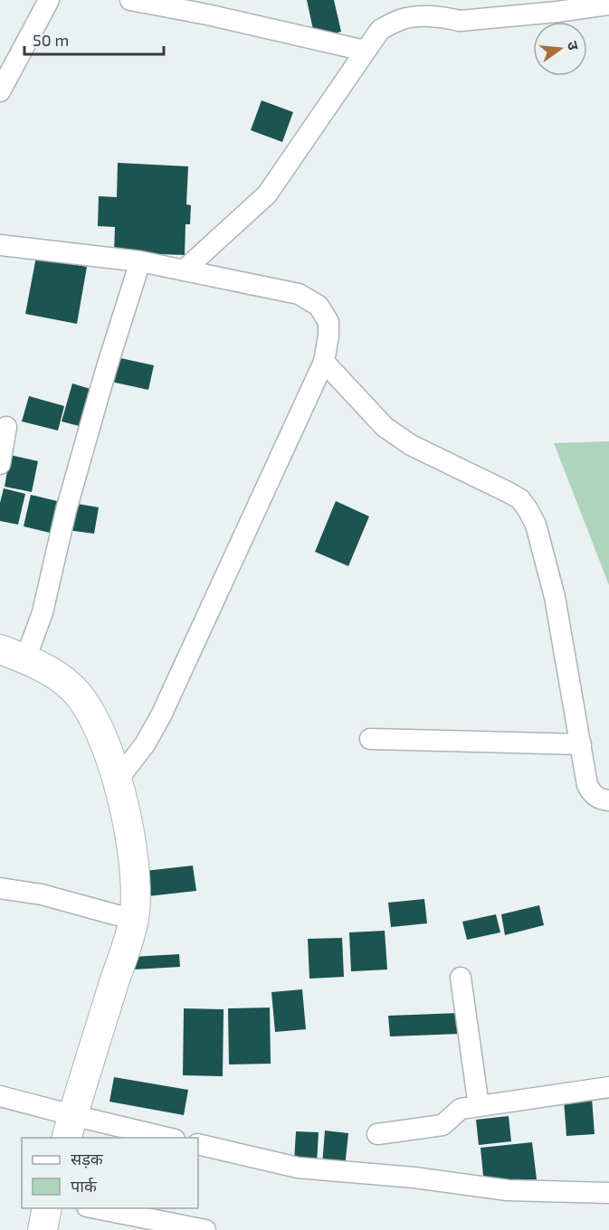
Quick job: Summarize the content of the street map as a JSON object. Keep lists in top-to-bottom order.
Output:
{
  "legend": ["सड़क", "पार्क"],
  "scale_bar": "50 m",
  "north": "right"
}
